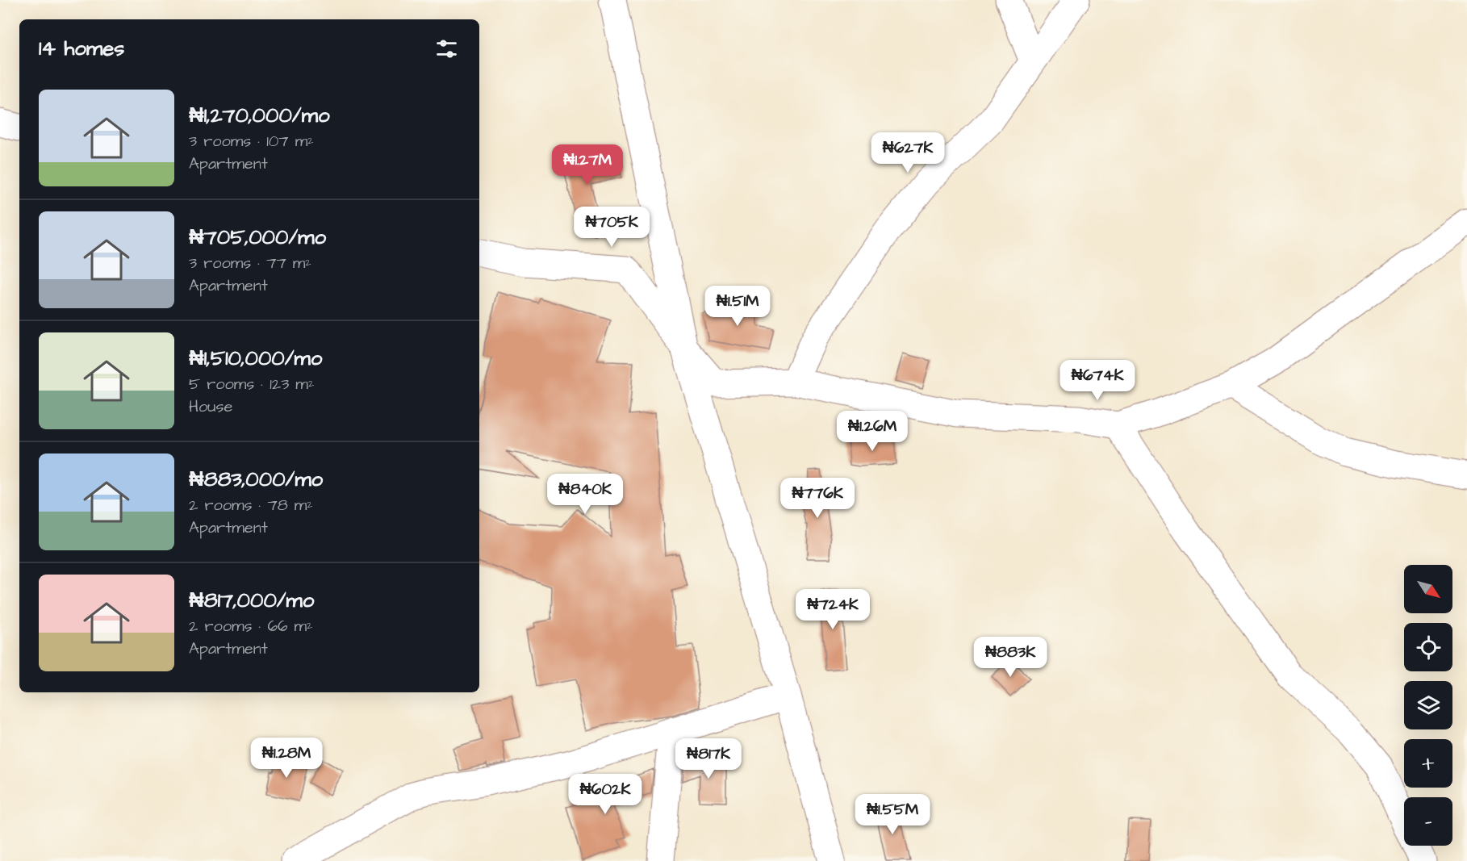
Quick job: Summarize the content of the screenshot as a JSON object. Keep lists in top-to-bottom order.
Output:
{
  "north": "bottom right",
  "page": {
    "heading": "14 homes",
    "list": [
      {
        "name": "₦1,270,000/mo",
        "note": "3 rooms · 107 m² · Apartment"
      },
      {
        "name": "₦705,000/mo",
        "note": "3 rooms · 77 m² · Apartment"
      },
      {
        "name": "₦1,510,000/mo",
        "note": "5 rooms · 123 m² · House"
      },
      {
        "name": "₦883,000/mo",
        "note": "2 rooms · 78 m² · Apartment"
      },
      {
        "name": "₦817,000/mo",
        "note": "2 rooms · 66 m² · Apartment"
      }
    ],
    "price": [
      "₦627K",
      "₦1.27M",
      "₦705K",
      "₦1.51M",
      "₦674K",
      "₦1.26M",
      "₦840K",
      "₦776K",
      "₦724K",
      "₦883K",
      "₦1.28M",
      "₦817K",
      "₦602K",
      "₦1.55M"
    ],
    "map_buttons": ["+", "−"]
  }
}
